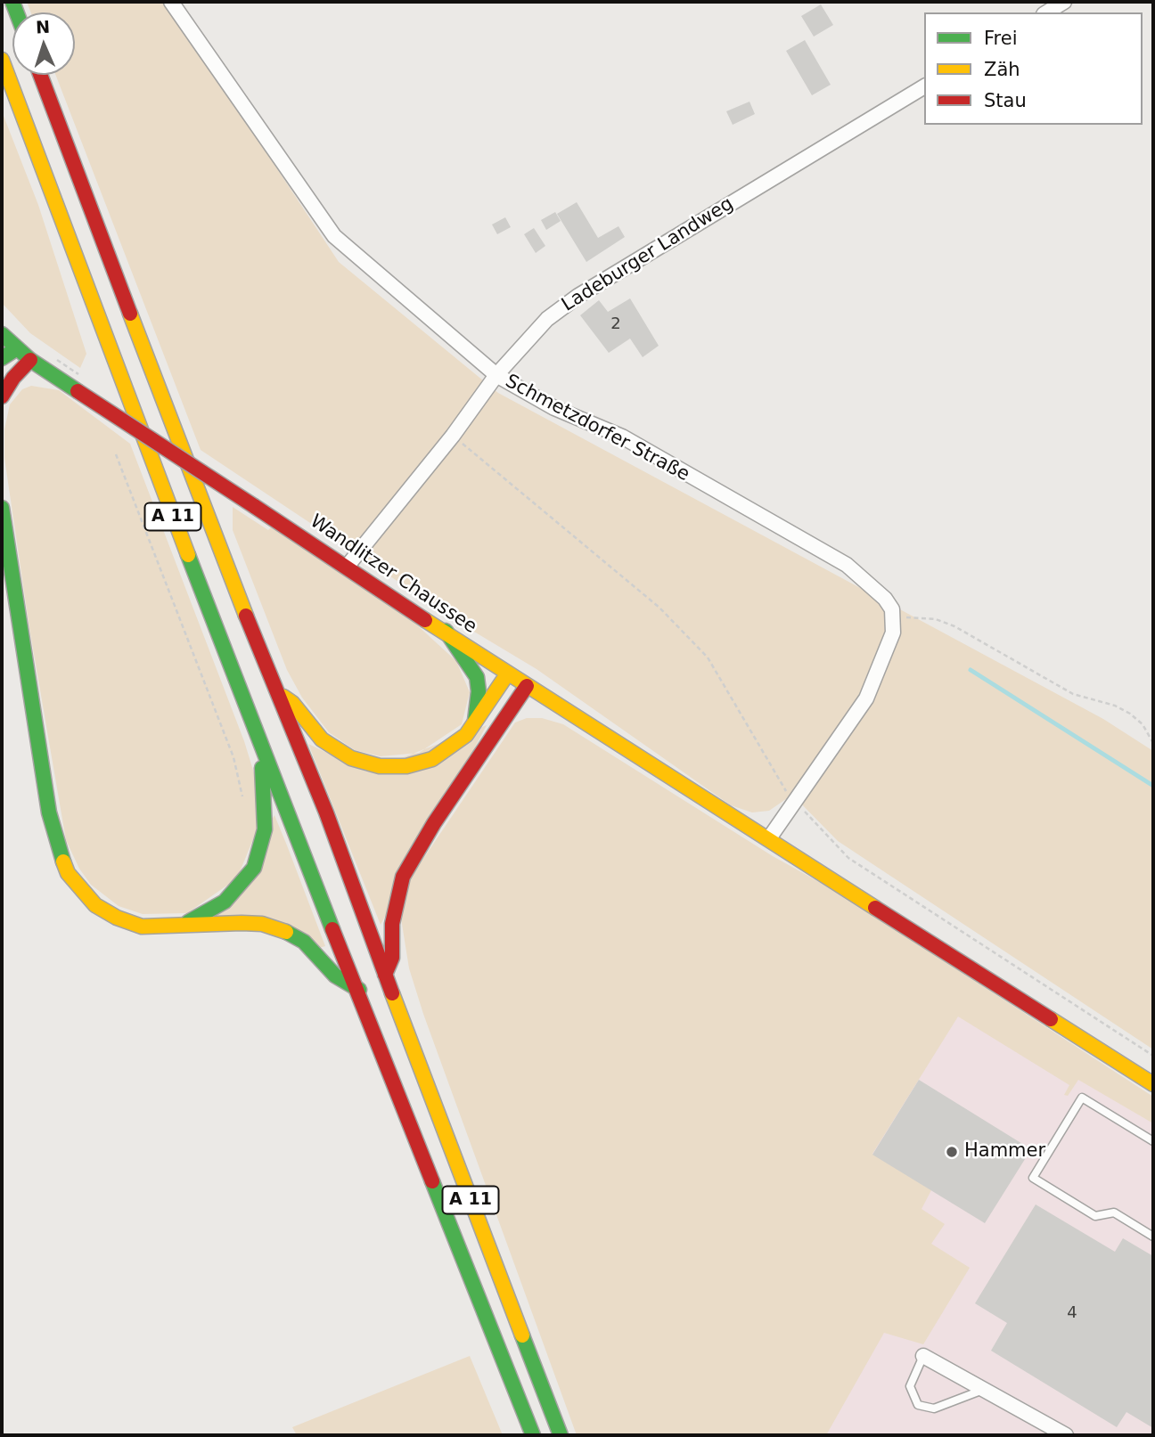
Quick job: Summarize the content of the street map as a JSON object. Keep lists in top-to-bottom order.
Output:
{
  "streets": {
    "main road": ["A 11", "Wandlitzer Chaussee"],
    "street": ["Ladeburger Landweg", "Schmetzdorfer Straße"]
  },
  "crossings": [
    ["Ladeburger Landweg", "Schmetzdorfer Straße"],
    ["Ladeburger Landweg", "Wandlitzer Chaussee"]
  ],
  "places": ["Hammer"],
  "house_numbers": ["2", "4"],
  "legend": ["Frei", "Zäh", "Stau"],
  "north": "top"
}
